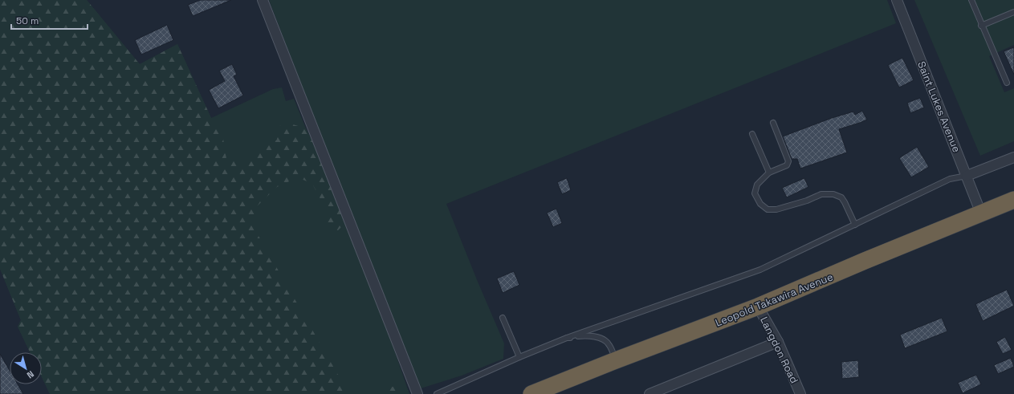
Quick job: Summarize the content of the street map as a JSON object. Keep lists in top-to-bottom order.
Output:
{
  "streets": {
    "highway": ["Leopold Takawira Avenue"],
    "street": ["Saint Lukes Avenue", "Langdon Road"]
  },
  "crossings": [
    ["Saint Lukes Avenue", "Leopold Takawira Avenue"],
    ["Leopold Takawira Avenue", "Langdon Road"]
  ],
  "scale_bar": "50 m",
  "north": "bottom right"
}
